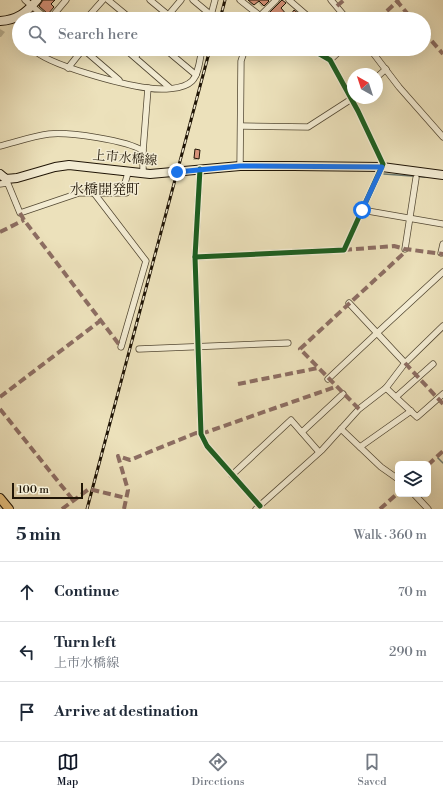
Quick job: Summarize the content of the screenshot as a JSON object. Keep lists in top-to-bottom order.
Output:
{
  "streets": {
    "main road": ["上市水橋線"]
  },
  "districts": ["水橋開発町"],
  "scale_bar": "100 m",
  "north": "top left",
  "page": {
    "search": "Search here",
    "scale": "100 m",
    "heading": ["5 min", "Walk · 360 m"],
    "list": [
      ["Continue", "70 m"],
      ["Turn left", "上市水橋線", "290 m"],
      "Arrive at destination"
    ],
    "nav": ["Map", "Directions", "Saved"]
  }
}
